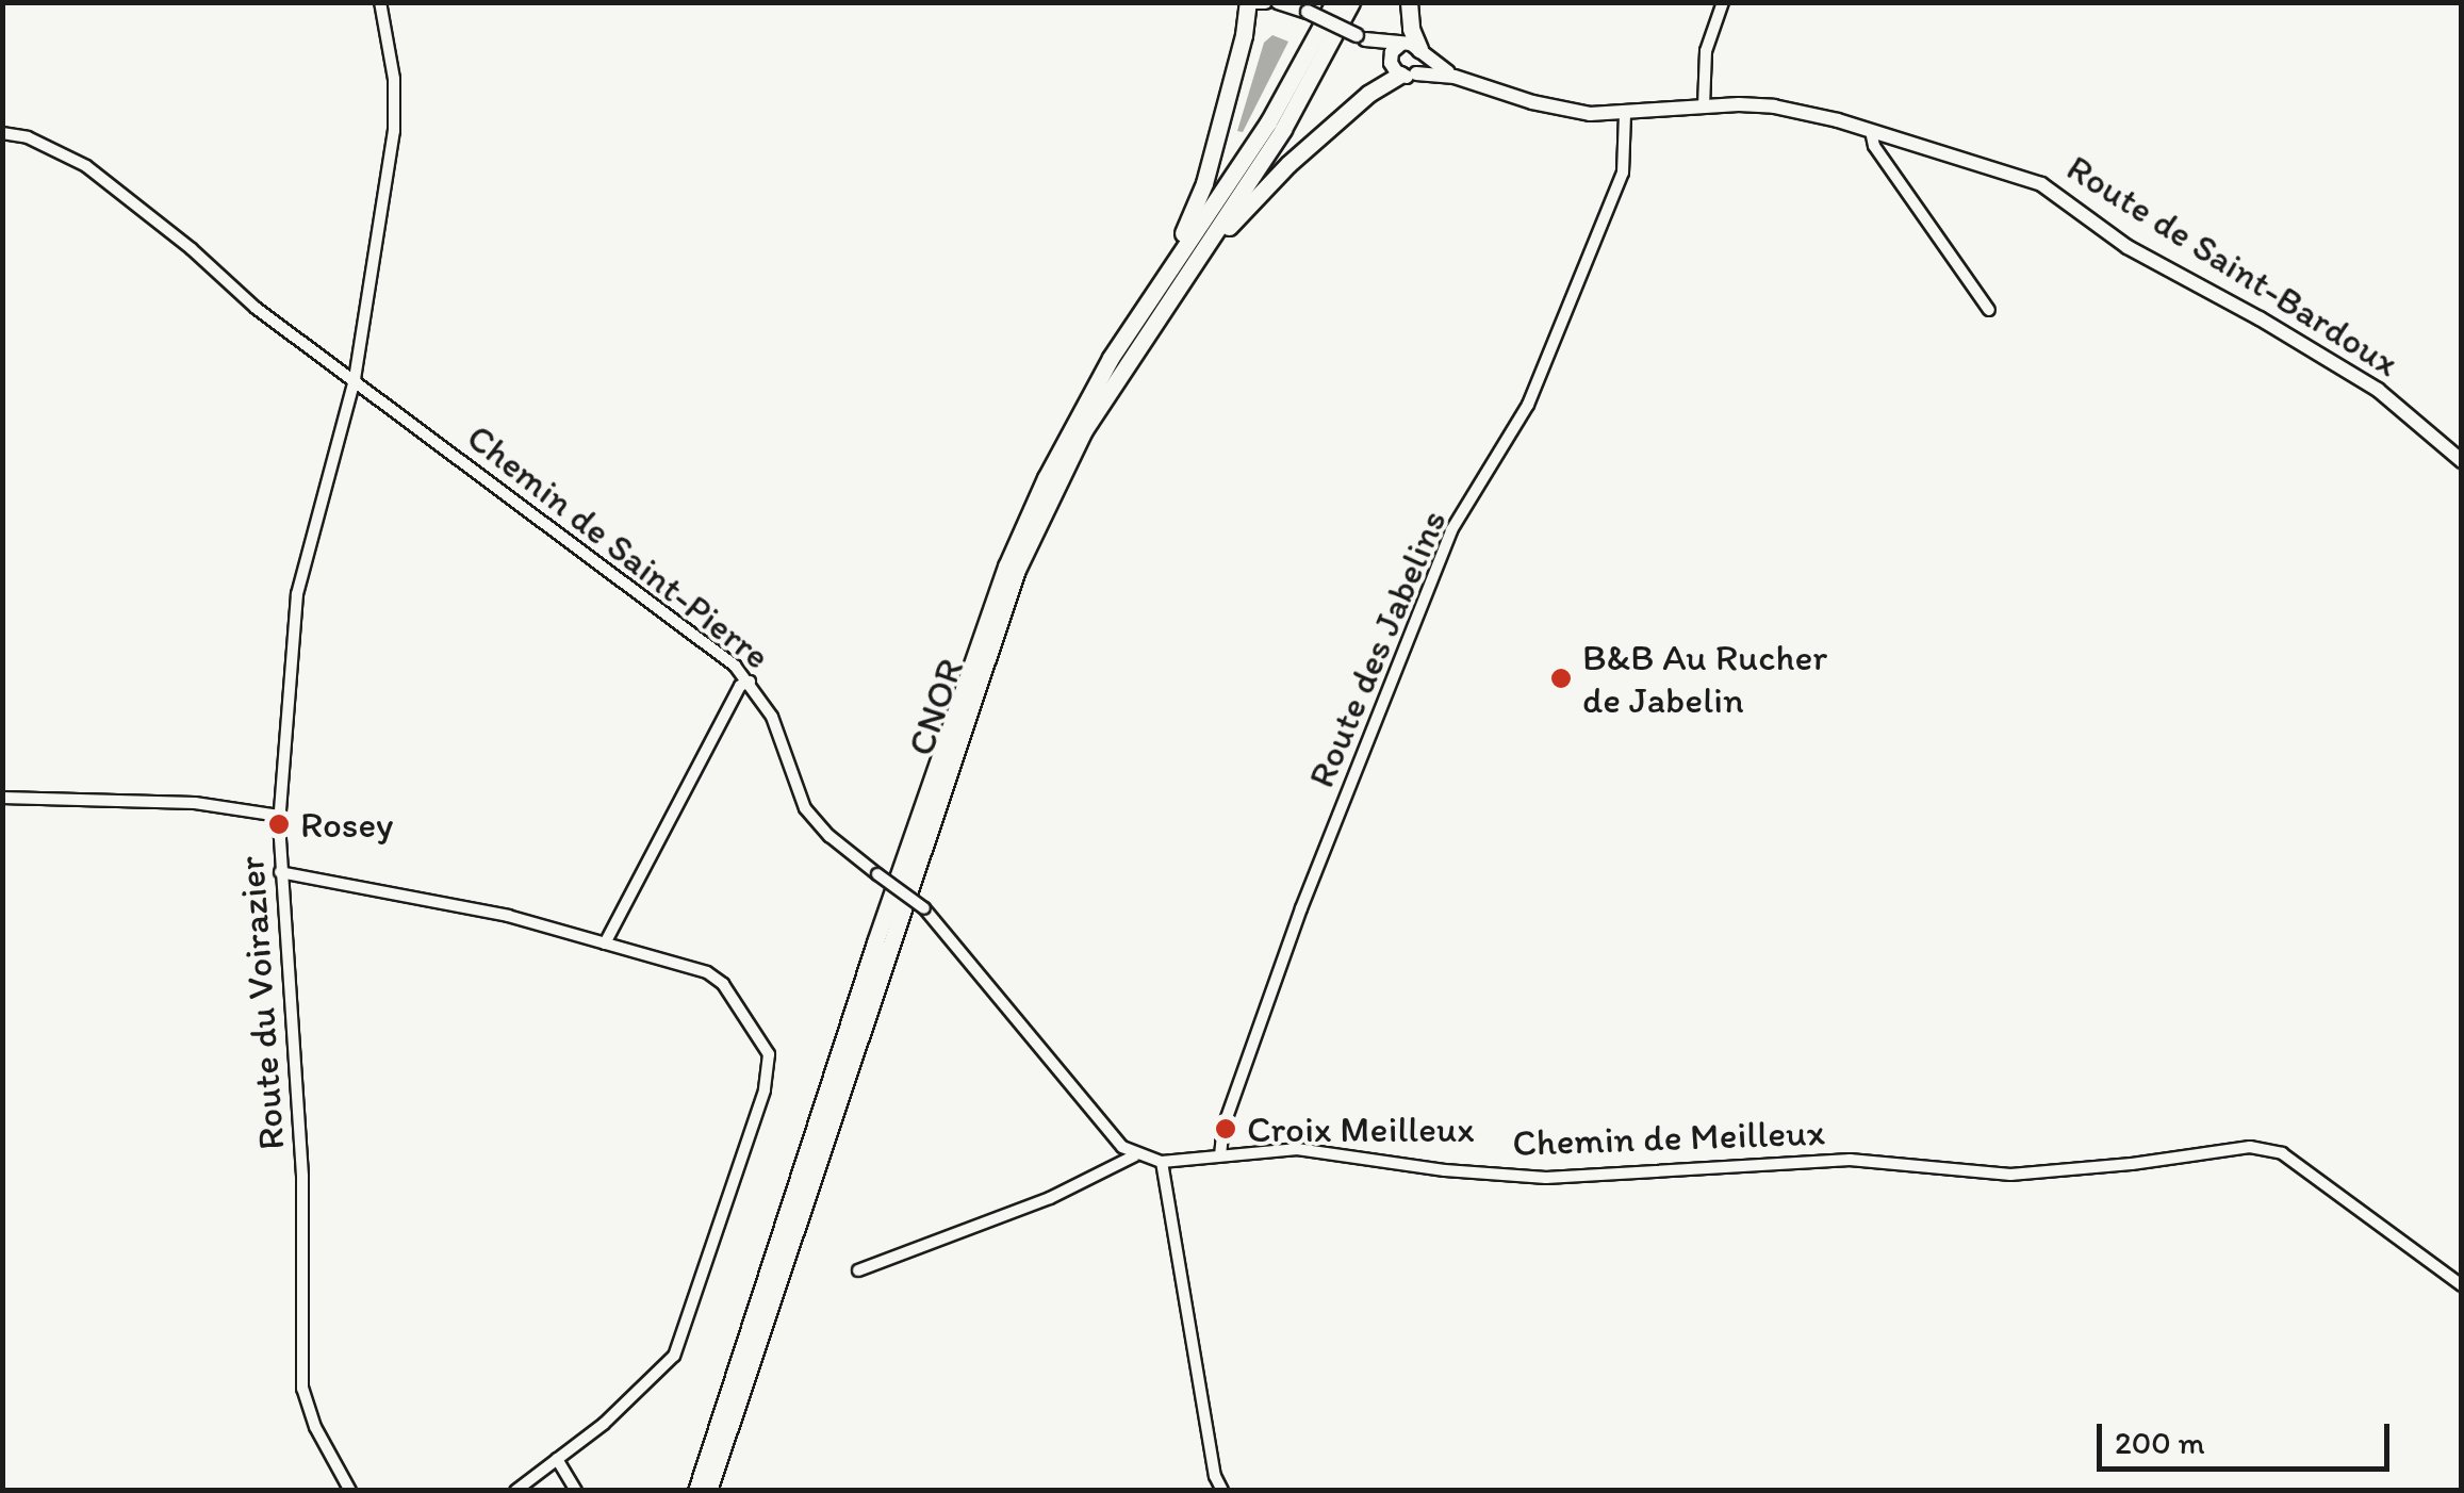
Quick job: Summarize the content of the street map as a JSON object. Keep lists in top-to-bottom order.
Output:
{
  "streets": {
    "highway": ["CNOR"],
    "street": [
      "Route de Saint-Bardoux",
      "Chemin de Saint-Pierre",
      "Route des Jabelins",
      "Route du Voirazier",
      "Chemin de Meilleux"
    ]
  },
  "crossings": [
    ["Route de Saint-Bardoux", "Route des Jabelins"],
    ["Chemin de Saint-Pierre", "Route du Voirazier"],
    ["Chemin de Saint-Pierre", "Chemin de Meilleux"],
    ["Route des Jabelins", "Chemin de Meilleux"]
  ],
  "places": ["B&B Au Rucher de Jabelin", "Rosey", "Croix Meilleux"],
  "scale_bar": "200 m"
}
